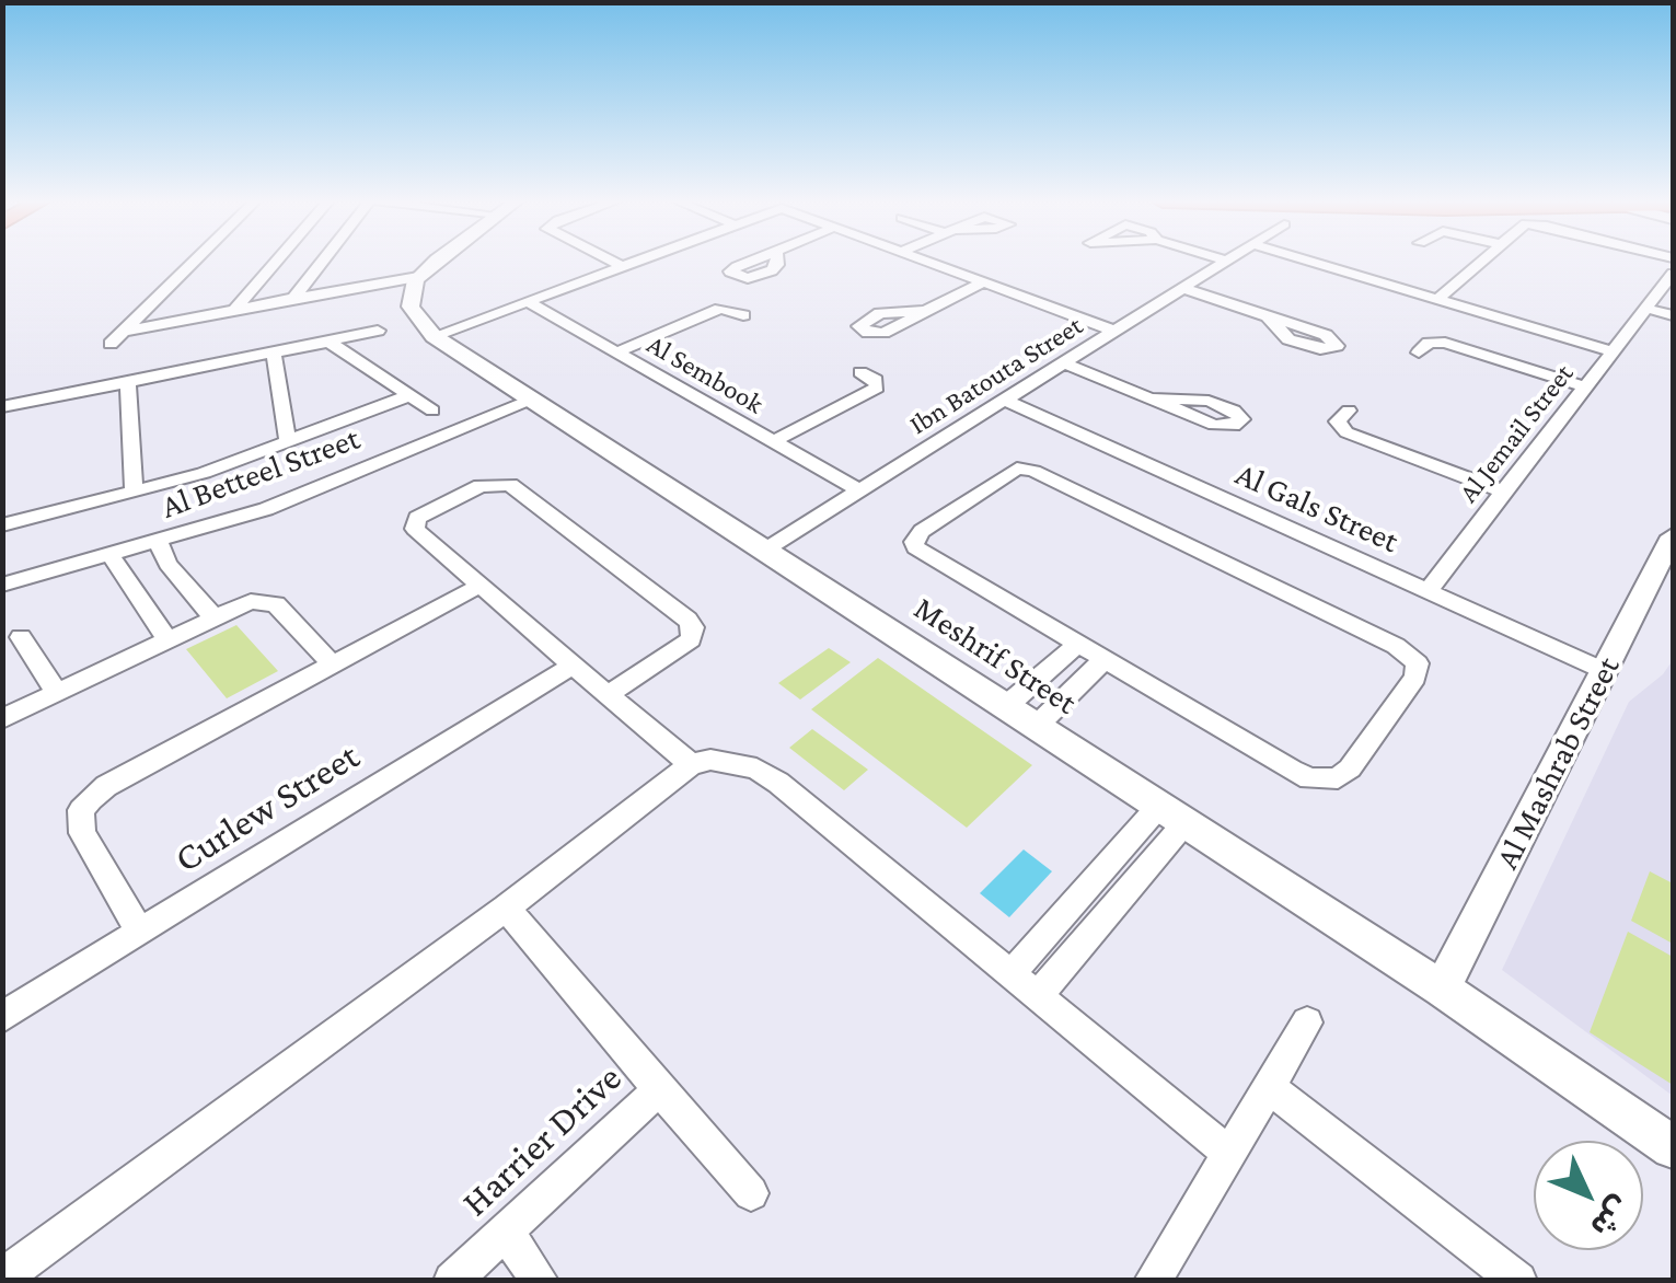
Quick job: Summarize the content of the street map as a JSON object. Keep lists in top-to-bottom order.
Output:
{
  "streets": {
    "street": [
      "Al Sembook",
      "Ibn Batouta Street",
      "Al Jemail Street",
      "Al Betteel Street",
      "Al Gals Street",
      "Meshrif Street",
      "Al Mashrab Street",
      "Curlew Street",
      "Harrier Drive"
    ]
  },
  "crossings": [
    ["Al Sembook", "Ibn Batouta Street"],
    ["Ibn Batouta Street", "Al Gals Street"],
    ["Ibn Batouta Street", "Meshrif Street"],
    ["Al Jemail Street", "Al Gals Street"],
    ["Al Betteel Street", "Meshrif Street"],
    ["Al Gals Street", "Al Mashrab Street"],
    ["Meshrif Street", "Al Mashrab Street"]
  ],
  "north": "bottom right"
}
